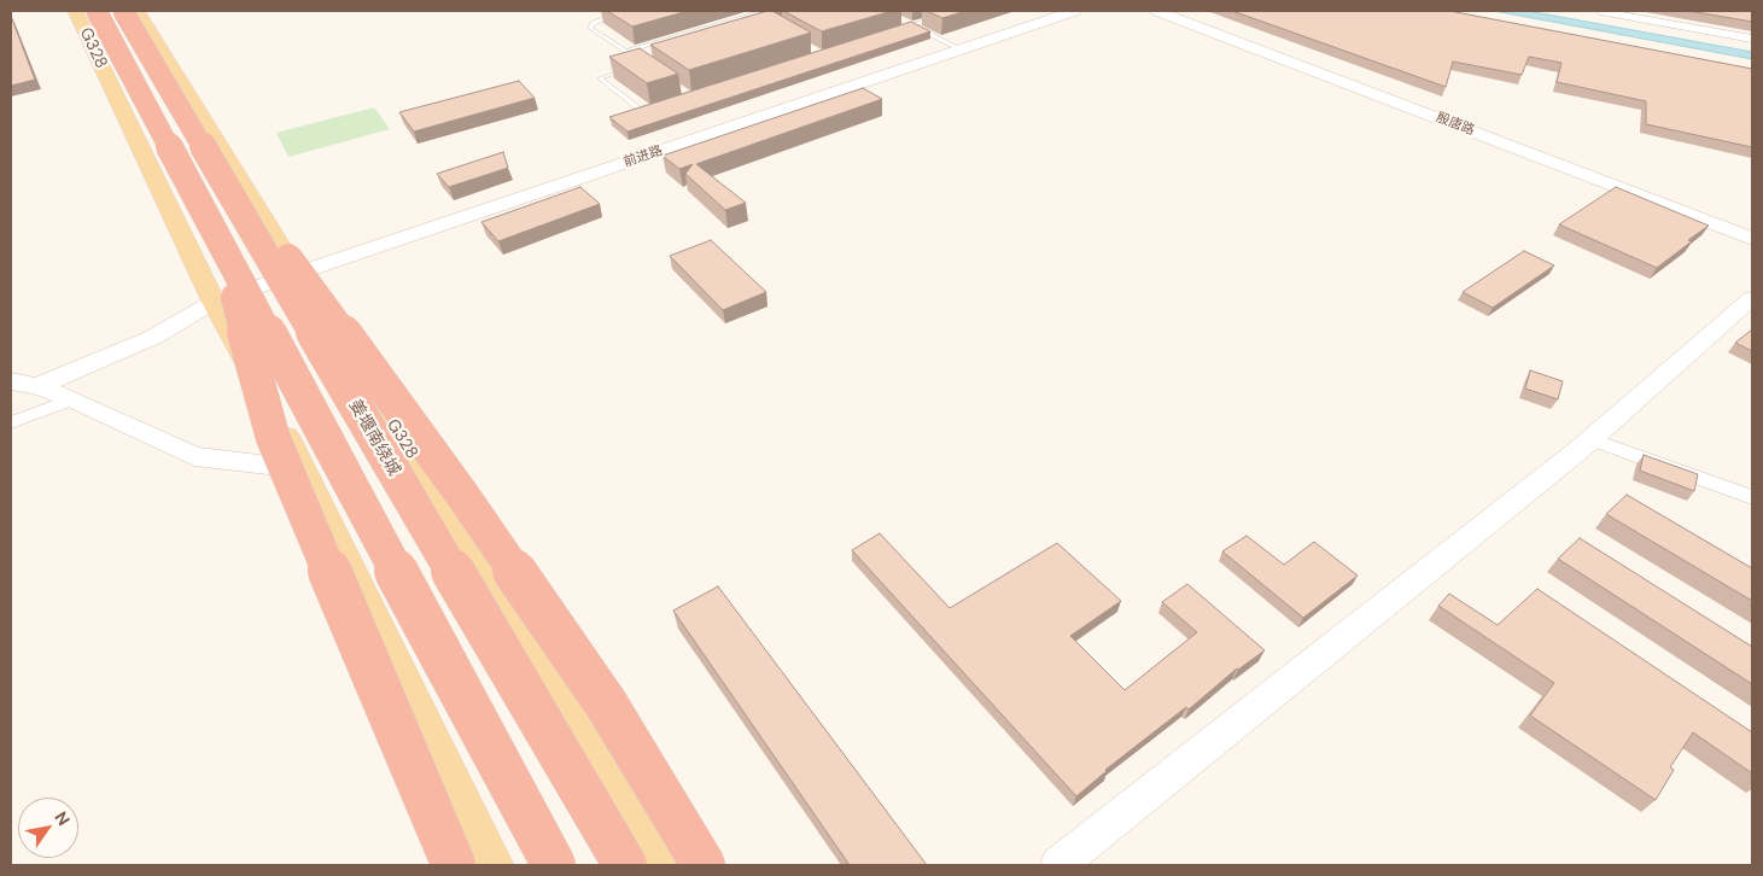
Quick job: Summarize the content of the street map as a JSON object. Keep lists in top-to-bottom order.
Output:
{
  "streets": {
    "highway": ["姜堰南绕城"],
    "main road": ["G328"],
    "street": ["殷唐路", "前进路"]
  },
  "crossings": [
    ["G328", "前进路"]
  ],
  "north": "top right"
}
